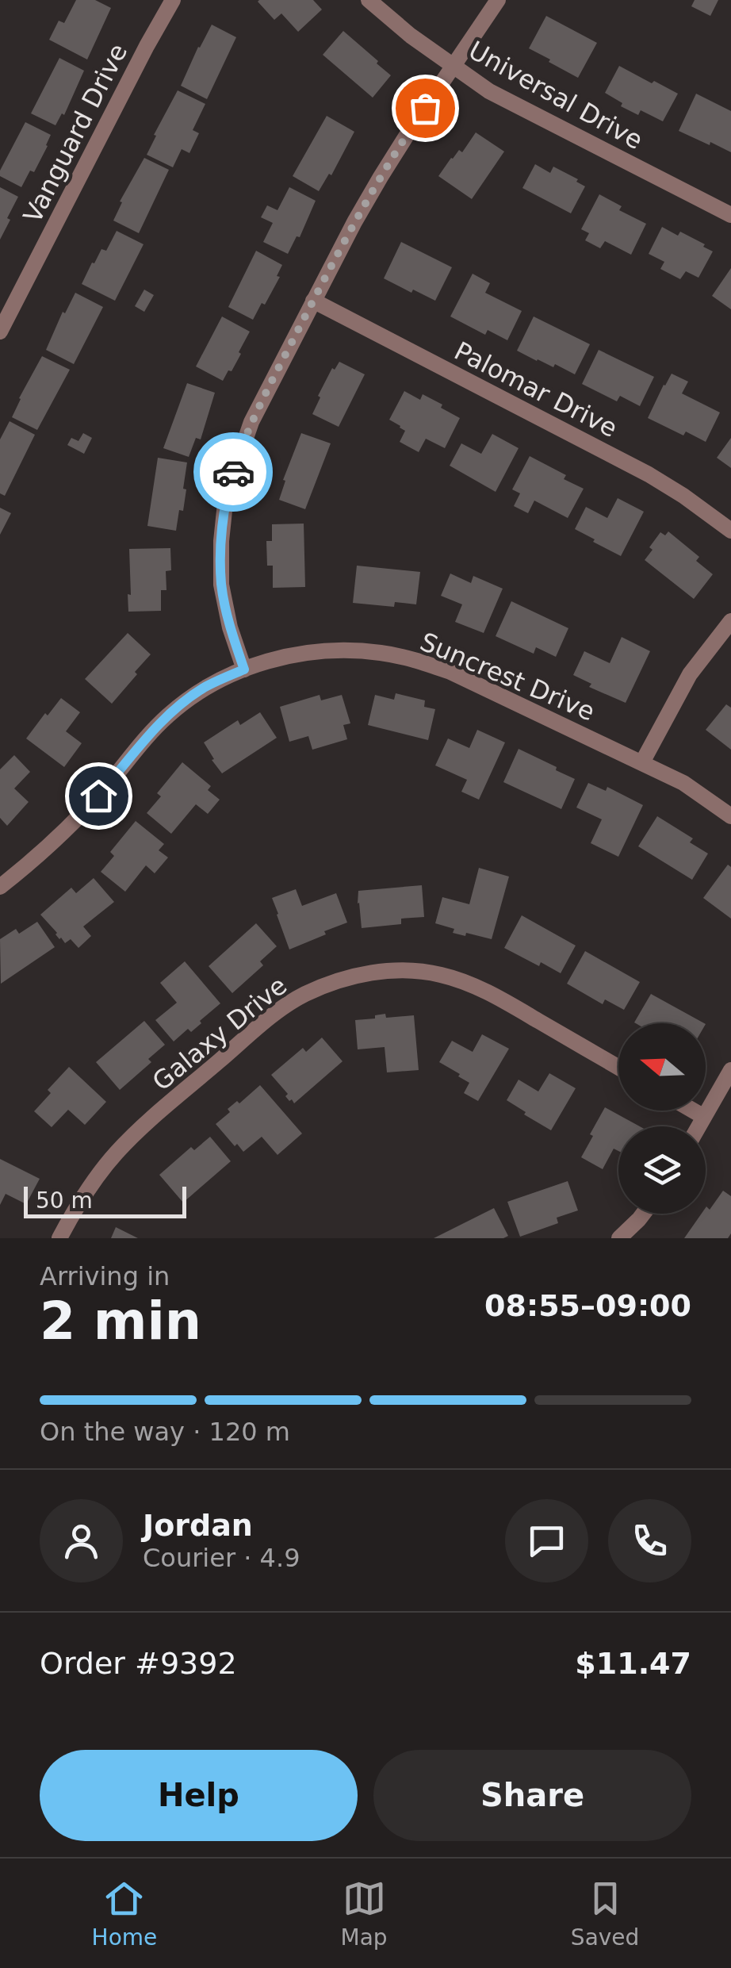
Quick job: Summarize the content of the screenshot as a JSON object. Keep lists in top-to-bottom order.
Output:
{
  "streets": {
    "street": [
      "Universal Drive",
      "Vanguard Drive",
      "Palomar Drive",
      "Suncrest Drive",
      "Galaxy Drive"
    ]
  },
  "scale_bar": "50 m",
  "north": "left",
  "page": {
    "scale": "50 m",
    "heading": ["2 min", "Arriving in", "08:55–09:00"],
    "panel": [
      "Jordan",
      "Courier · 4.9",
      "Order #9392",
      "$11.47"
    ],
    "bar": "On the way · 120 m",
    "buttons": ["Help", "Share"],
    "tabs": ["Home", "Map", "Saved"]
  }
}
